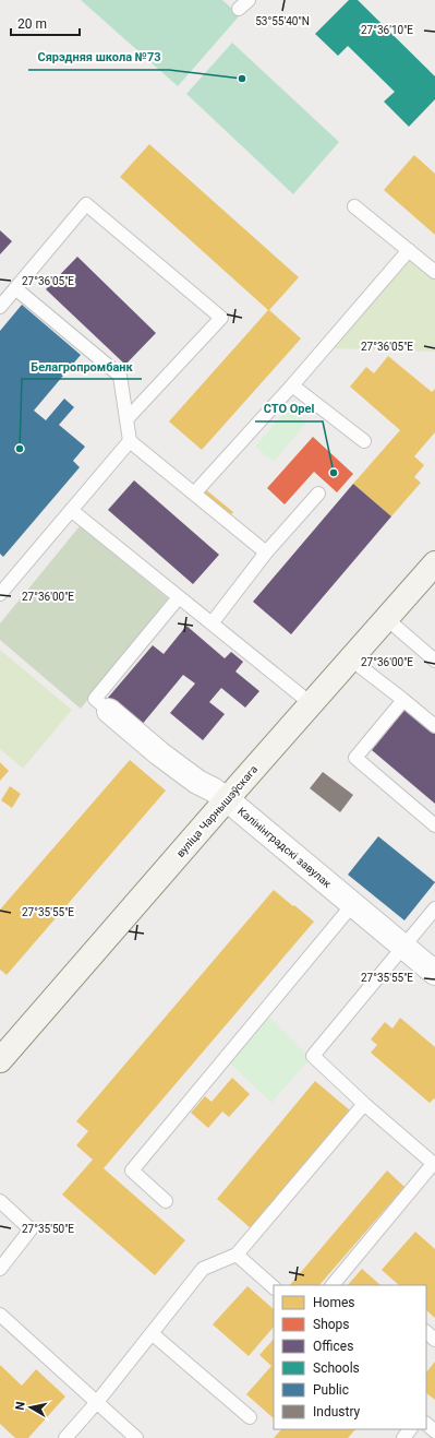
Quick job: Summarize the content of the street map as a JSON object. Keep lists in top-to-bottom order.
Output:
{
  "streets": {
    "street": ["вуліца Чарнышэўскага", "Калінінградскі завулак"]
  },
  "crossings": [
    ["вуліца Чарнышэўскага", "Калінінградскі завулак"]
  ],
  "places": ["Сярэдняя школа №73", "Белагропромбанк", "СТО Opel"],
  "legend": [
    "Homes",
    "Shops",
    "Offices",
    "Schools",
    "Public",
    "Industry"
  ],
  "scale_bar": "20 m",
  "north": "left",
  "coordinates": [
    "53°55'40\"N",
    "27°36'10\"E",
    "27°36'05\"E",
    "27°36'00\"E",
    "27°35'55\"E",
    "27°35'50\"E"
  ]
}
